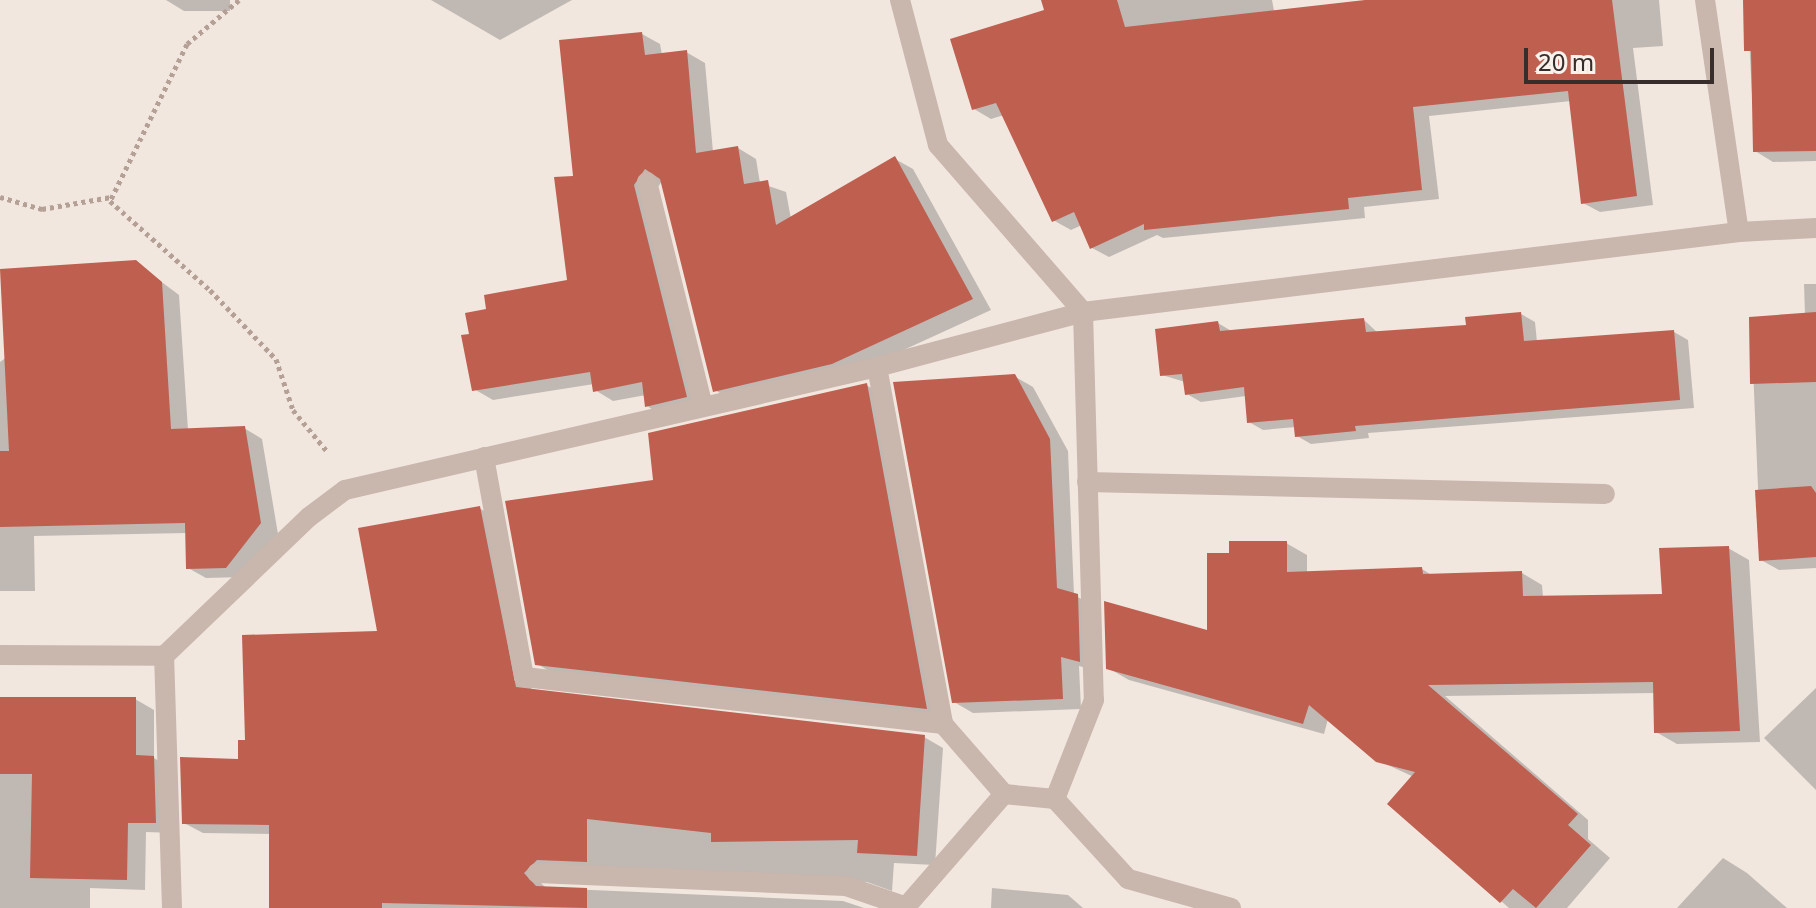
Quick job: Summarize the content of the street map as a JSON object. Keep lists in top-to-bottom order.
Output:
{
  "scale_bar": "20 m"
}
